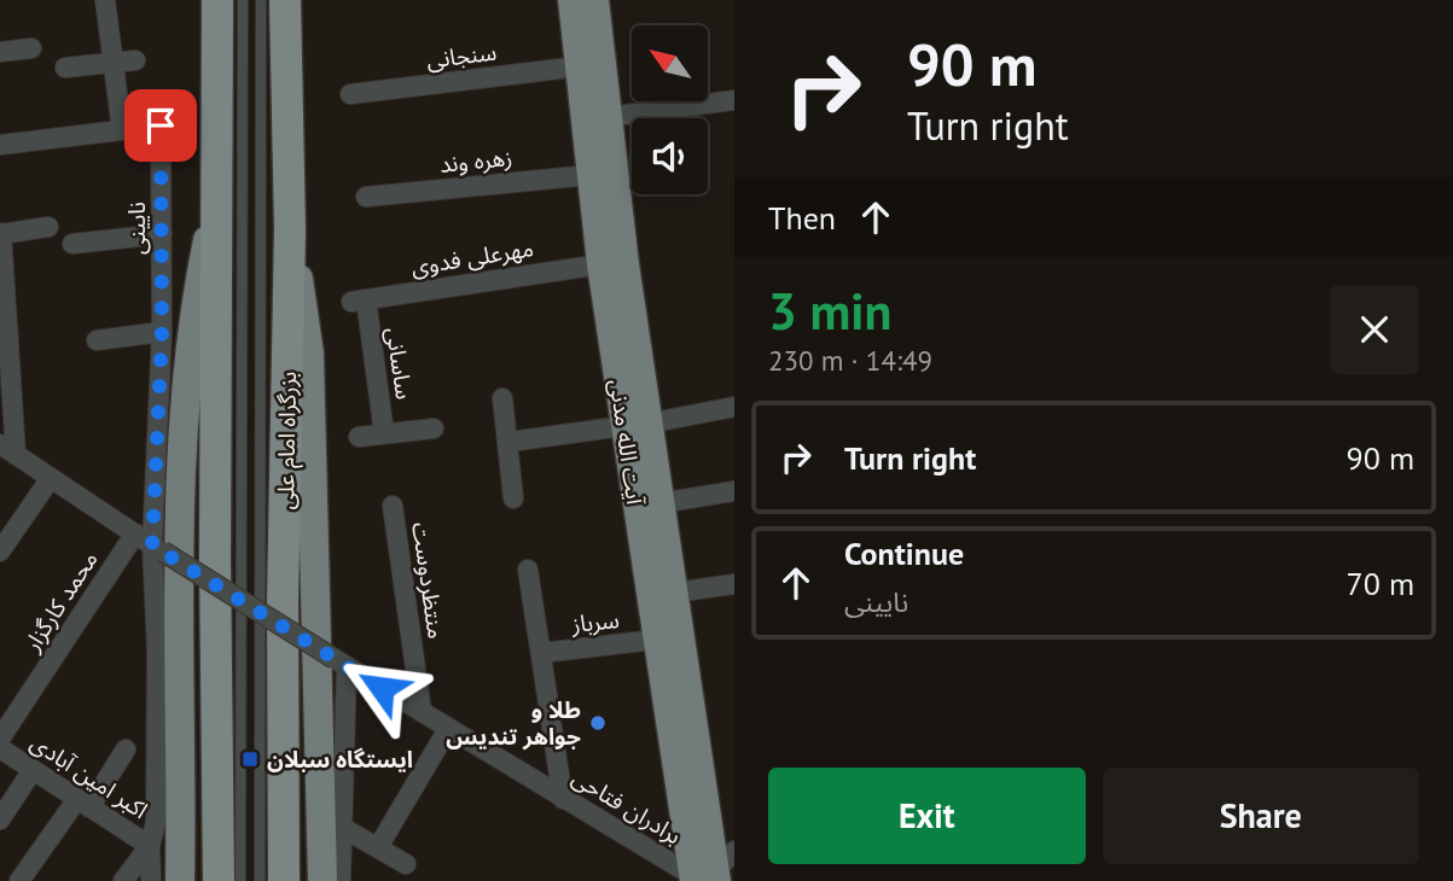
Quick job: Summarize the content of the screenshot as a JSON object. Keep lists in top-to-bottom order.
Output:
{
  "streets": {
    "highway": ["بزرگراه امام علی"],
    "main road": ["آیت الله مدنی"],
    "street": [
      "سنجانی",
      "زهره وند",
      "نایینی",
      "مهرعلی فدوی",
      "ساسانی",
      "منتظردوست",
      "محمد کارگزار",
      "سرباز",
      "اکبر امین آبادی",
      "برادران فتاحی"
    ]
  },
  "crossings": [
    ["سنجانی", "آیت الله مدنی"],
    ["زهره وند", "آیت الله مدنی"],
    ["نایینی", "محمد کارگزار"],
    ["نایینی", "اکبر امین آبادی"],
    ["نایینی", "برادران فتاحی"],
    ["مهرعلی فدوی", "ساسانی"],
    ["مهرعلی فدوی", "آیت الله مدنی"],
    ["آیت الله مدنی", "سرباز"],
    ["آیت الله مدنی", "برادران فتاحی"],
    ["منتظردوست", "برادران فتاحی"],
    ["محمد کارگزار", "برادران فتاحی"],
    ["سرباز", "برادران فتاحی"]
  ],
  "places": {
    "other": ["طلا و جواهر تندیس"],
    "transit": ["ایستگاه سبلان"]
  },
  "north": "top left",
  "page": {
    "turn": ["90 m", "Turn right"],
    "then": "Then",
    "heading": ["3 min", "230 m · 14:49"],
    "list": [
      {
        "name": "Turn right",
        "value": "90 m"
      },
      {
        "name": "Continue",
        "note": "نایینی",
        "value": "70 m"
      }
    ],
    "buttons": ["Exit", "Share"]
  }
}
